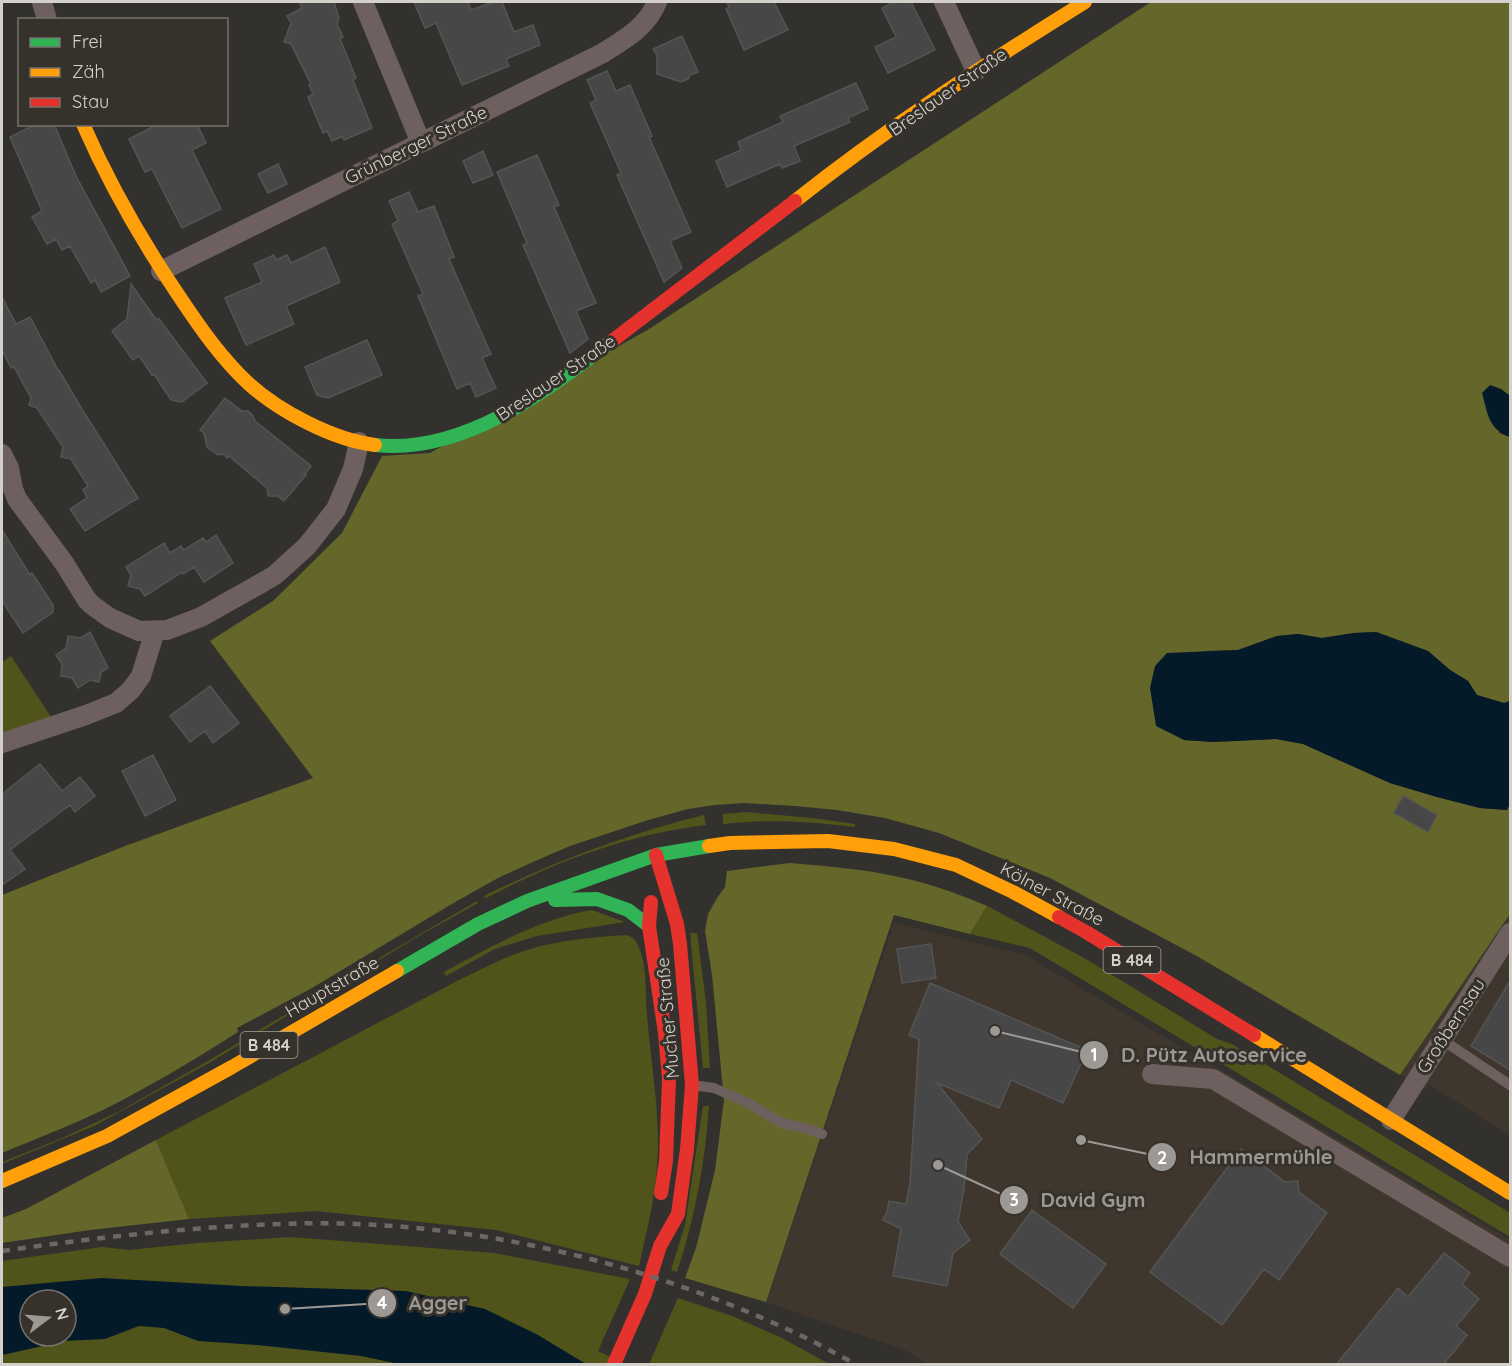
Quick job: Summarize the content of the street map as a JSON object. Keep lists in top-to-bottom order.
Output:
{
  "streets": {
    "main road": [
      "Breslauer Straße",
      "Kölner Straße",
      "B 484",
      "Hauptstraße",
      "Mucher Straße"
    ],
    "street": ["Grünberger Straße", "Großbernsau"]
  },
  "crossings": [
    ["Breslauer Straße", "Grünberger Straße"],
    ["Kölner Straße", "Hauptstraße"],
    ["Kölner Straße", "Mucher Straße"],
    ["Kölner Straße", "Großbernsau"],
    ["B 484", "Hauptstraße"],
    ["B 484", "Mucher Straße"],
    ["Hauptstraße", "Mucher Straße"]
  ],
  "places": [
    "D. Pütz Autoservice",
    "Hammermühle",
    "David Gym",
    "Agger"
  ],
  "legend": ["Frei", "Zäh", "Stau"],
  "north": "right"
}
